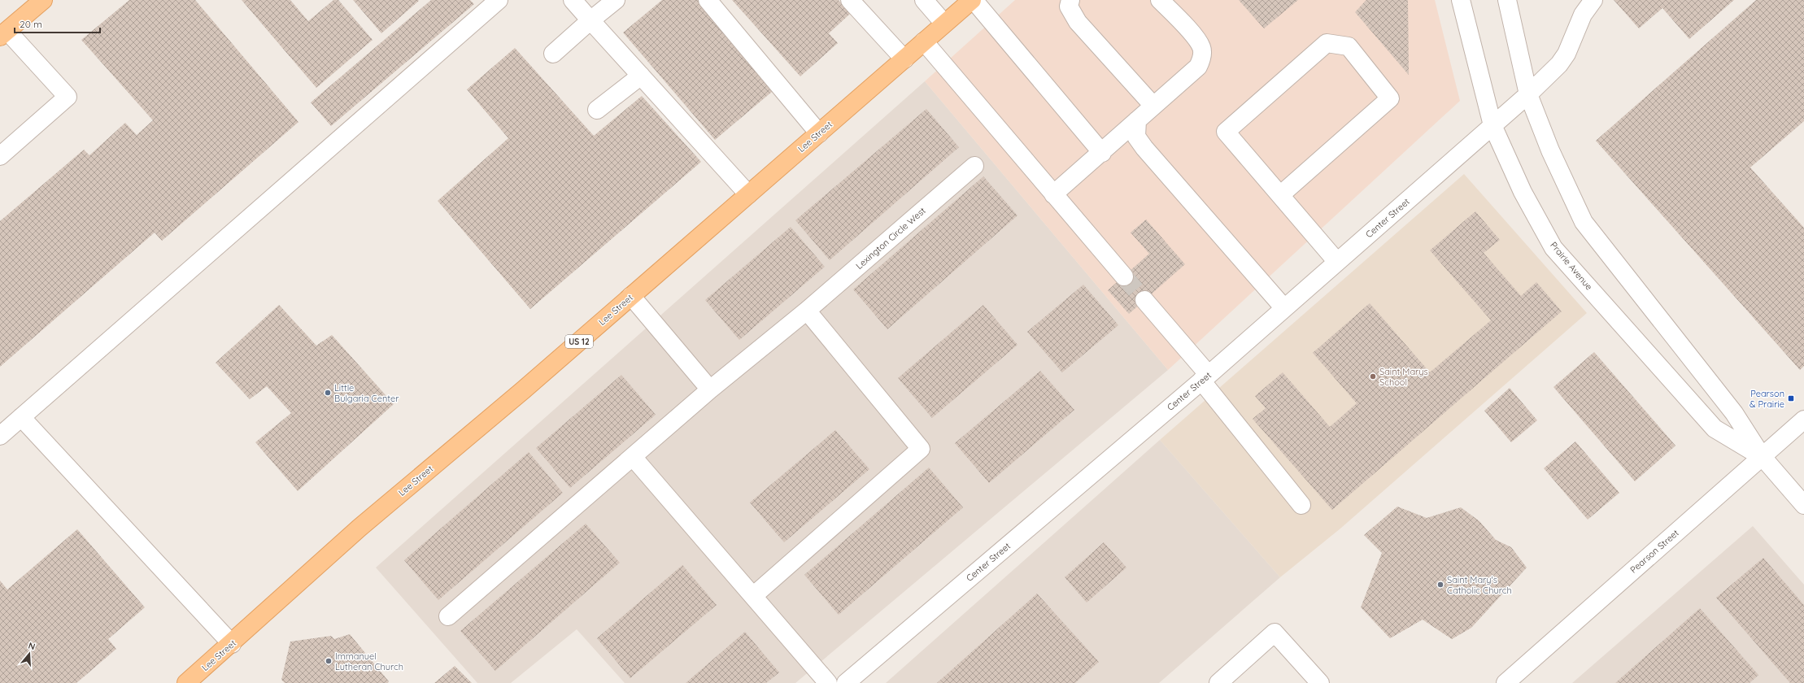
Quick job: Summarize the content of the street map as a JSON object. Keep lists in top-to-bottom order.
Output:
{
  "streets": {
    "main road": ["Lee Street", "US 12"],
    "street": [
      "Center Street",
      "Lexington Circle West",
      "Prairie Avenue",
      "Pearson Street"
    ]
  },
  "crossings": [
    ["Center Street", "Prairie Avenue"],
    ["Prairie Avenue", "Pearson Street"]
  ],
  "places": {
    "other": [
      "Saint Marys School",
      "Little Bulgaria Center",
      "Saint Mary's Catholic Church",
      "Immanuel Lutheran Church"
    ],
    "transit": ["Pearson & Prairie"]
  },
  "scale_bar": "20 m",
  "north": "top"
}
